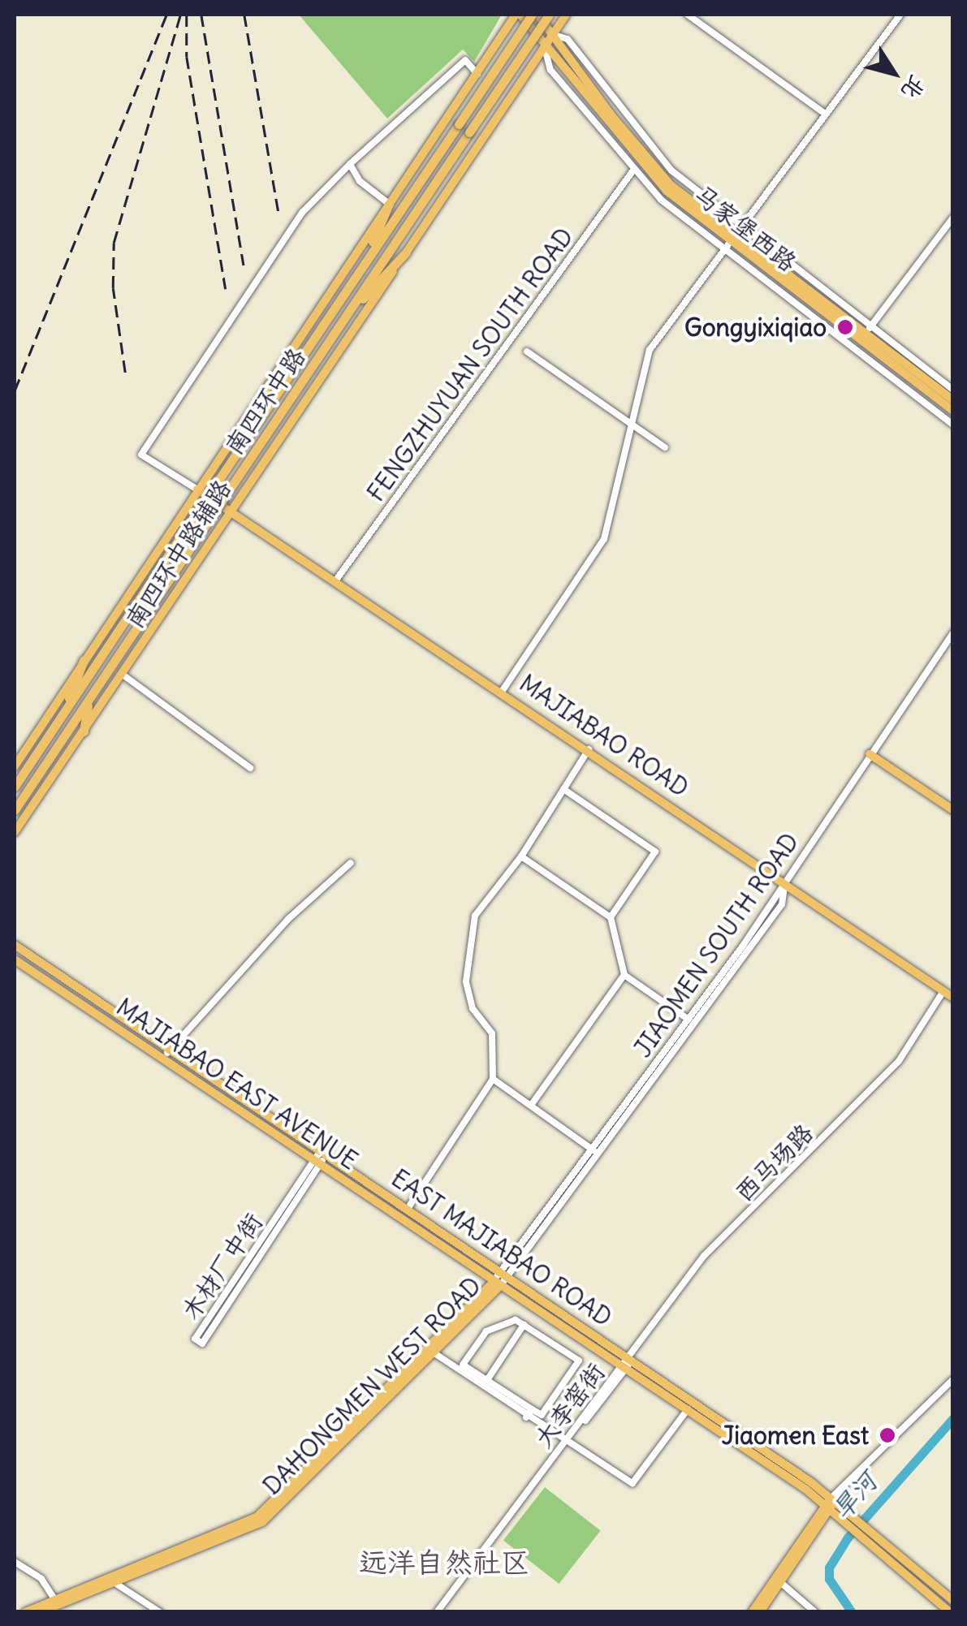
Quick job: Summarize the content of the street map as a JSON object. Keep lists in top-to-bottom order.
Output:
{
  "streets": {
    "highway": ["南四环中路"],
    "main road": [
      "马家堡西路",
      "南四环中路辅路",
      "MAJIABAO ROAD",
      "MAJIABAO EAST AVENUE",
      "EAST MAJIABAO ROAD",
      "DAHONGMEN WEST ROAD"
    ],
    "street": [
      "FENGZHUYUAN SOUTH ROAD",
      "JIAOMEN SOUTH ROAD",
      "西马场路",
      "木材厂中街",
      "大李窑街"
    ]
  },
  "crossings": [
    ["马家堡西路", "南四环中路辅路"],
    ["FENGZHUYUAN SOUTH ROAD", "MAJIABAO ROAD"],
    ["南四环中路辅路", "MAJIABAO ROAD"],
    ["MAJIABAO ROAD", "JIAOMEN SOUTH ROAD"],
    ["MAJIABAO ROAD", "西马场路"],
    ["MAJIABAO ROAD", "DAHONGMEN WEST ROAD"],
    ["JIAOMEN SOUTH ROAD", "EAST MAJIABAO ROAD"],
    ["JIAOMEN SOUTH ROAD", "DAHONGMEN WEST ROAD"],
    ["MAJIABAO EAST AVENUE", "西马场路"],
    ["MAJIABAO EAST AVENUE", "EAST MAJIABAO ROAD"],
    ["MAJIABAO EAST AVENUE", "木材厂中街"],
    ["MAJIABAO EAST AVENUE", "DAHONGMEN WEST ROAD"],
    ["MAJIABAO EAST AVENUE", "大李窑街"],
    ["西马场路", "EAST MAJIABAO ROAD"],
    ["西马场路", "大李窑街"],
    ["EAST MAJIABAO ROAD", "木材厂中街"],
    ["EAST MAJIABAO ROAD", "DAHONGMEN WEST ROAD"],
    ["EAST MAJIABAO ROAD", "大李窑街"]
  ],
  "districts": ["远洋自然社区"],
  "water": ["旱河"],
  "places": ["Gongyixiqiao", "Jiaomen East"],
  "north": "bottom right"
}
